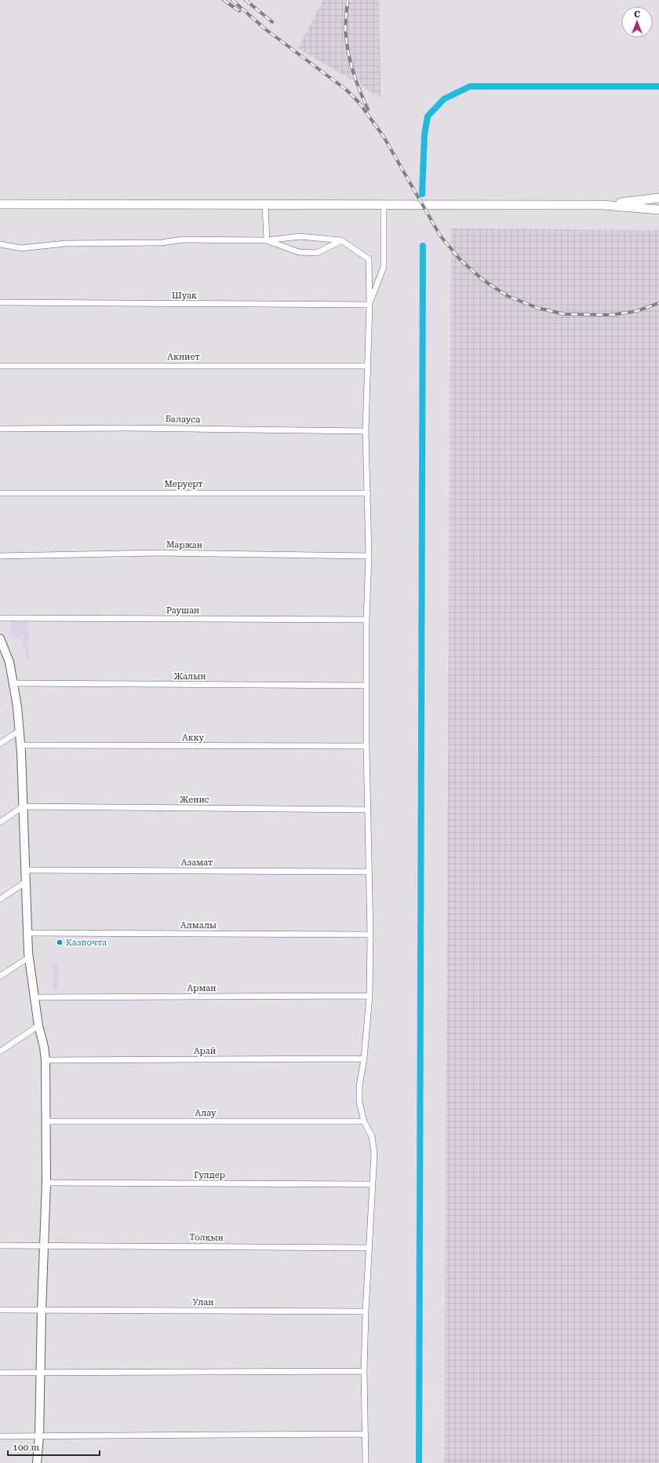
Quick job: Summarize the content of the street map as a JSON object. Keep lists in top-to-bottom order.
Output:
{
  "streets": {
    "street": [
      "Шуак",
      "Акниет",
      "Балауса",
      "Меруерт",
      "Маржан",
      "Раушан",
      "Жалын",
      "Акку",
      "Женис",
      "Азамат",
      "Алмалы",
      "Арман",
      "Арай",
      "Алау",
      "Гулдер",
      "Толқын",
      "Улан"
    ]
  },
  "places": ["Казпочта"],
  "scale_bar": "100 m",
  "north": "top"
}
